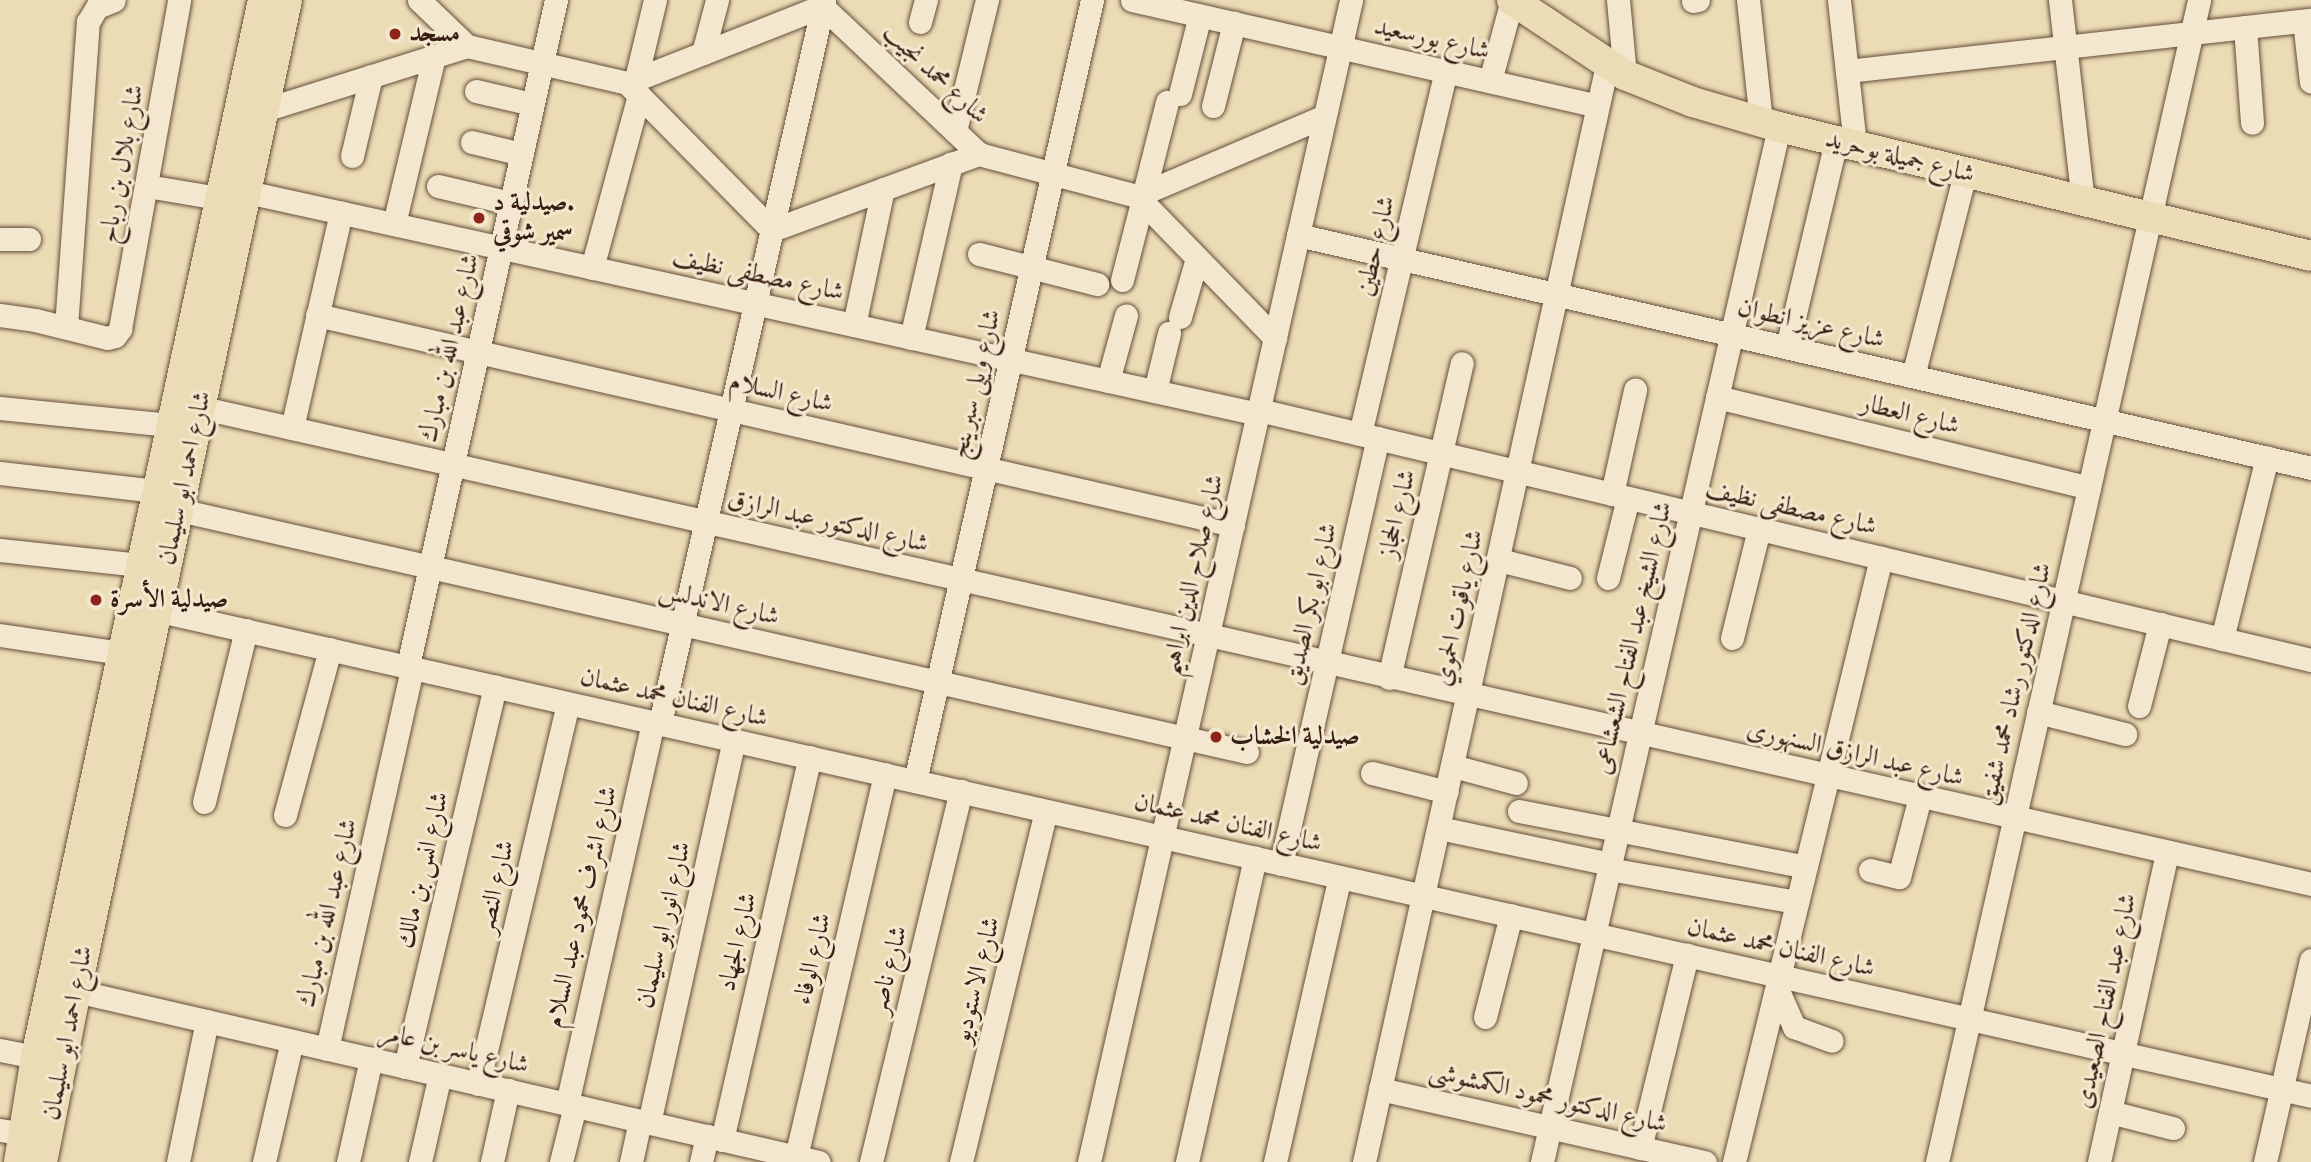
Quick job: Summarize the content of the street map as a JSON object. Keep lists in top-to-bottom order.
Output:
{
  "streets": {
    "main road": ["شارع جميلة بوحريد", "شارع احمد ابو سليمان"],
    "street": [
      "شارع بورسعيد",
      "شارع محمد نجيب",
      "شارع بلال بن رباح",
      "شارع حطين",
      "شارع مصطفى نظيف",
      "شارع عزيز انطوان",
      "شارع عبد الله بن مبارك",
      "شارع ويلى سبرينج",
      "شارع السلام",
      "شارع العطار",
      "شارع الحجاز",
      "شارع الدكتور عبد الرازق",
      "شارع صلاح الدين ابراهيم",
      "شارع الاندلس",
      "شارع ابو بكر الصديق",
      "شارع ياقوت الحموي",
      "شارع الشيخ عبد الفتاح الشعشاعى",
      "شارع الدكتور رشاد محمد شفيق",
      "شارع الفنان محمد عثمان",
      "شارع عبد الرازق السنهورى",
      "شارع انس بن مالك",
      "شارع النصر",
      "شارع اشرف محمود عبد السلام",
      "شارع انور ابو سليمان",
      "شارع الجهاد",
      "شارع الوفاء",
      "شارع ناصر",
      "شارع الاستوديو",
      "شارع عبد الفتاح الصعيدى",
      "شارع ياسر بن عامر",
      "شارع الدكتور محمود الكمشوشى"
    ]
  },
  "crossings": [
    ["شارع بورسعيد", "شارع حطين"],
    ["شارع بورسعيد", "شارع صلاح الدين ابراهيم"],
    ["شارع بورسعيد", "شارع ياقوت الحموي"],
    ["شارع محمد نجيب", "شارع اشرف محمود عبد السلام"],
    ["شارع جميلة بوحريد", "شارع ياقوت الحموي"],
    ["شارع جميلة بوحريد", "شارع الشيخ عبد الفتاح الشعشاعى"],
    ["شارع جميلة بوحريد", "شارع الدكتور رشاد محمد شفيق"],
    ["شارع بلال بن رباح", "شارع مصطفى نظيف"],
    ["شارع حطين", "شارع مصطفى نظيف"],
    ["شارع حطين", "شارع عزيز انطوان"],
    ["شارع حطين", "شارع ابو بكر الصديق"],
    ["شارع مصطفى نظيف", "شارع عبد الله بن مبارك"],
    ["شارع مصطفى نظيف", "شارع ويلى سبرينج"],
    ["شارع مصطفى نظيف", "شارع احمد ابو سليمان"],
    ["شارع مصطفى نظيف", "شارع الحجاز"],
    ["شارع مصطفى نظيف", "شارع صلاح الدين ابراهيم"],
    ["شارع مصطفى نظيف", "شارع ابو بكر الصديق"],
    ["شارع مصطفى نظيف", "شارع ياقوت الحموي"],
    ["شارع مصطفى نظيف", "شارع الشيخ عبد الفتاح الشعشاعى"],
    ["شارع مصطفى نظيف", "شارع الدكتور رشاد محمد شفيق"],
    ["شارع مصطفى نظيف", "شارع اشرف محمود عبد السلام"],
    ["شارع عزيز انطوان", "شارع صلاح الدين ابراهيم"],
    ["شارع عزيز انطوان", "شارع ياقوت الحموي"],
    ["شارع عزيز انطوان", "شارع الشيخ عبد الفتاح الشعشاعى"],
    ["شارع عزيز انطوان", "شارع الدكتور رشاد محمد شفيق"],
    ["شارع عبد الله بن مبارك", "شارع السلام"],
    ["شارع عبد الله بن مبارك", "شارع الدكتور عبد الرازق"],
    ["شارع عبد الله بن مبارك", "شارع الاندلس"],
    ["شارع عبد الله بن مبارك", "شارع الفنان محمد عثمان"],
    ["شارع عبد الله بن مبارك", "شارع ياسر بن عامر"],
    ["شارع ويلى سبرينج", "شارع السلام"],
    ["شارع ويلى سبرينج", "شارع الدكتور عبد الرازق"],
    ["شارع ويلى سبرينج", "شارع الاندلس"],
    ["شارع ويلى سبرينج", "شارع الفنان محمد عثمان"],
    ["شارع السلام", "شارع صلاح الدين ابراهيم"],
    ["شارع السلام", "شارع اشرف محمود عبد السلام"],
    ["شارع العطار", "شارع الشيخ عبد الفتاح الشعشاعى"],
    ["شارع العطار", "شارع الدكتور رشاد محمد شفيق"],
    ["شارع احمد ابو سليمان", "شارع الدكتور عبد الرازق"],
    ["شارع احمد ابو سليمان", "شارع الاندلس"],
    ["شارع احمد ابو سليمان", "شارع الفنان محمد عثمان"],
    ["شارع احمد ابو سليمان", "شارع ياسر بن عامر"],
    ["شارع الحجاز", "شارع الدكتور عبد الرازق"],
    ["شارع الدكتور عبد الرازق", "شارع صلاح الدين ابراهيم"],
    ["شارع الدكتور عبد الرازق", "شارع ابو بكر الصديق"],
    ["شارع الدكتور عبد الرازق", "شارع ياقوت الحموي"],
    ["شارع الدكتور عبد الرازق", "شارع عبد الرازق السنهورى"],
    ["شارع الدكتور عبد الرازق", "شارع اشرف محمود عبد السلام"],
    ["شارع صلاح الدين ابراهيم", "شارع الاندلس"],
    ["شارع صلاح الدين ابراهيم", "شارع الفنان محمد عثمان"],
    ["شارع الاندلس", "شارع اشرف محمود عبد السلام"],
    ["شارع ابو بكر الصديق", "شارع الفنان محمد عثمان"],
    ["شارع ياقوت الحموي", "شارع الفنان محمد عثمان"],
    ["شارع ياقوت الحموي", "شارع عبد الرازق السنهورى"],
    ["شارع ياقوت الحموي", "شارع الدكتور محمود الكمشوشى"],
    ["شارع الشيخ عبد الفتاح الشعشاعى", "شارع الفنان محمد عثمان"],
    ["شارع الشيخ عبد الفتاح الشعشاعى", "شارع عبد الرازق السنهورى"],
    ["شارع الشيخ عبد الفتاح الشعشاعى", "شارع الدكتور محمود الكمشوشى"],
    ["شارع الدكتور رشاد محمد شفيق", "شارع الفنان محمد عثمان"],
    ["شارع الدكتور رشاد محمد شفيق", "شارع عبد الرازق السنهورى"],
    ["شارع الفنان محمد عثمان", "شارع انس بن مالك"],
    ["شارع الفنان محمد عثمان", "شارع النصر"],
    ["شارع الفنان محمد عثمان", "شارع اشرف محمود عبد السلام"],
    ["شارع الفنان محمد عثمان", "شارع انور ابو سليمان"],
    ["شارع الفنان محمد عثمان", "شارع الجهاد"],
    ["شارع الفنان محمد عثمان", "شارع الوفاء"],
    ["شارع الفنان محمد عثمان", "شارع ناصر"],
    ["شارع الفنان محمد عثمان", "شارع الاستوديو"],
    ["شارع الفنان محمد عثمان", "شارع عبد الفتاح الصعيدى"],
    ["شارع عبد الرازق السنهورى", "شارع عبد الفتاح الصعيدى"],
    ["شارع انس بن مالك", "شارع ياسر بن عامر"],
    ["شارع النصر", "شارع ياسر بن عامر"],
    ["شارع اشرف محمود عبد السلام", "شارع ياسر بن عامر"],
    ["شارع انور ابو سليمان", "شارع ياسر بن عامر"],
    ["شارع الجهاد", "شارع ياسر بن عامر"],
    ["شارع الوفاء", "شارع ياسر بن عامر"]
  ],
  "places": [
    "مسجد",
    "صيدلية د. سمير شوقي",
    "صيدلية الأسرة",
    "صيدلية الخشاب"
  ]
}
